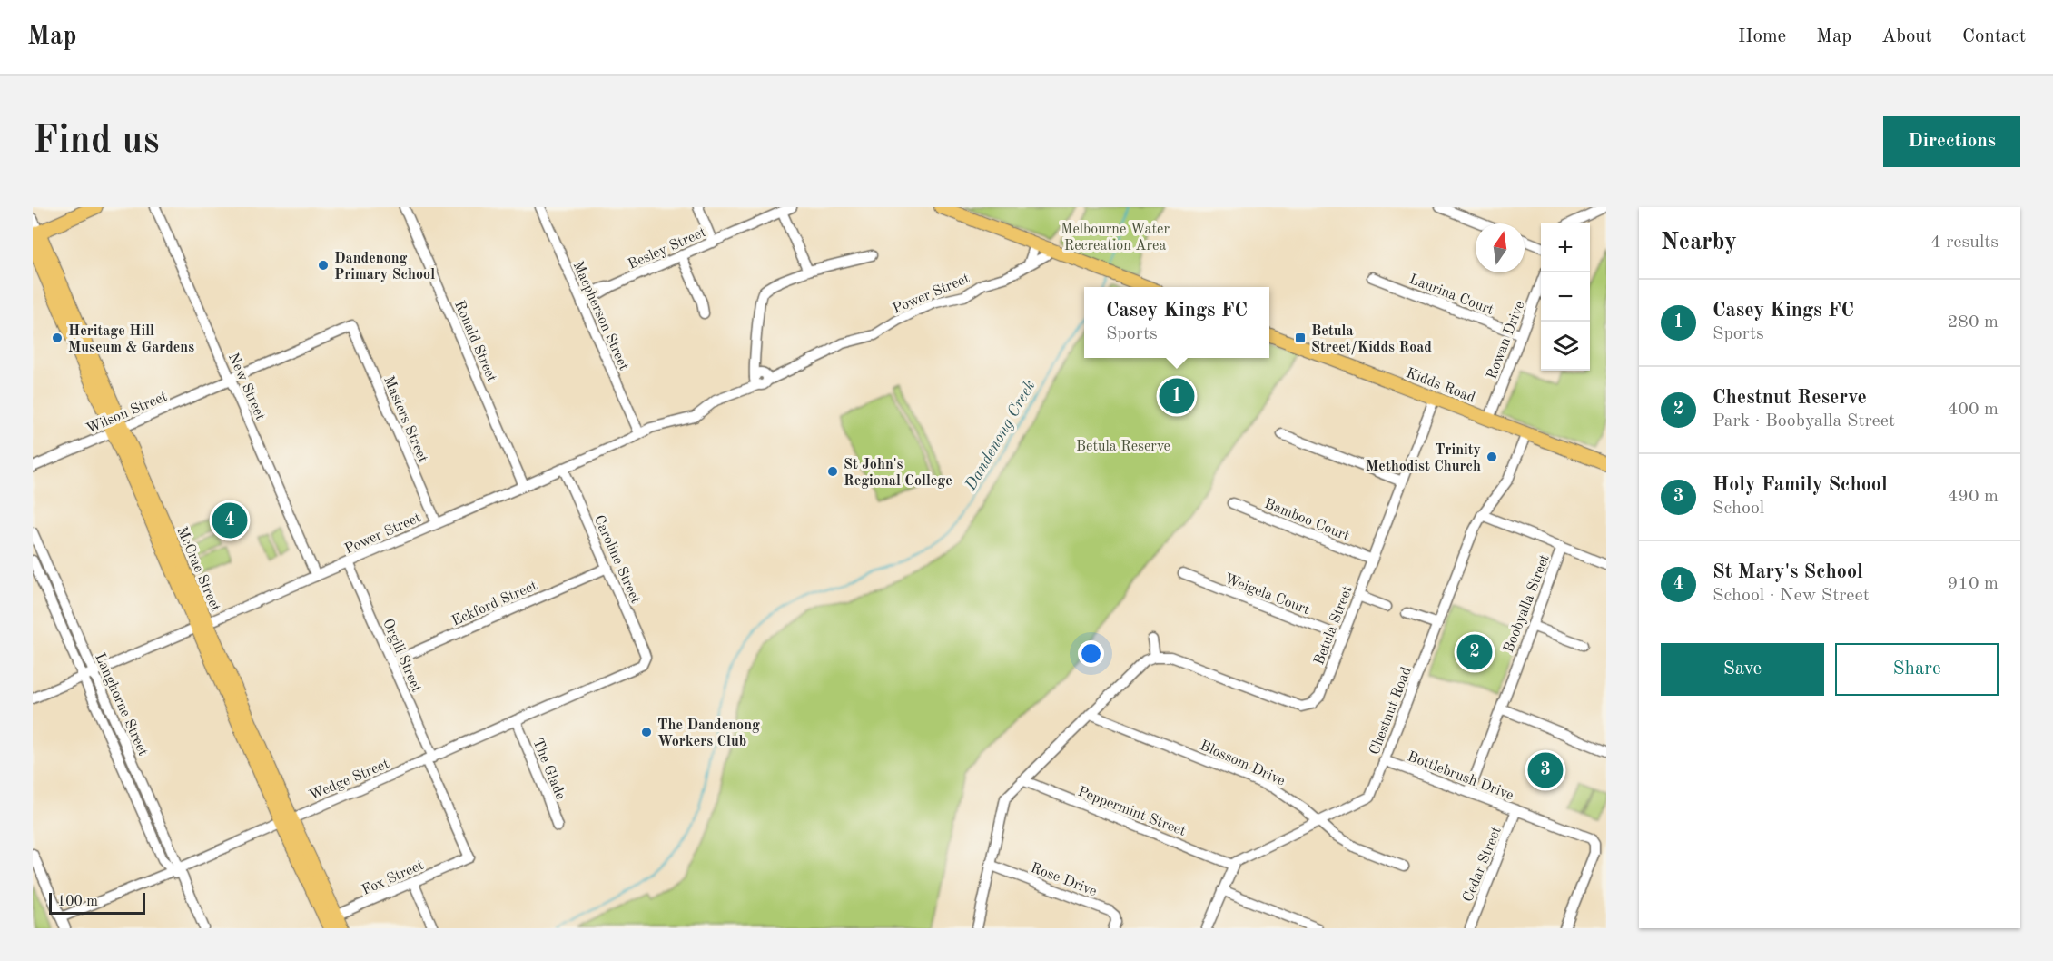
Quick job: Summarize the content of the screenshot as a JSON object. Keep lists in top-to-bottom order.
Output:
{
  "streets": {
    "main road": ["Kidds Road", "McCrae Street"],
    "street": [
      "Besley Street",
      "Power Street",
      "Laurina Court",
      "Macpherson Street",
      "Rowan Drive",
      "Ronald Street",
      "New Street",
      "Wilson Street",
      "Masters Street",
      "Bamboo Court",
      "Caroline Street",
      "Weigela Court",
      "Eckford Street",
      "Boobyalla Street",
      "Betula Street",
      "Orgill Street",
      "Langhorne Street",
      "Chestnut Road",
      "Blossom Drive",
      "The Glade",
      "Bottlebrush Drive",
      "Wedge Street",
      "Peppermint Street",
      "Cedar Street",
      "Fox Street",
      "Rose Drive"
    ]
  },
  "crossings": [
    ["Besley Street", "Macpherson Street"],
    ["Power Street", "Macpherson Street"],
    ["Power Street", "Ronald Street"],
    ["Power Street", "New Street"],
    ["Power Street", "Masters Street"],
    ["Power Street", "Caroline Street"],
    ["Power Street", "McCrae Street"],
    ["Power Street", "Orgill Street"],
    ["Power Street", "Langhorne Street"],
    ["Laurina Court", "Rowan Drive"],
    ["Rowan Drive", "Kidds Road"],
    ["Kidds Road", "Betula Street"],
    ["Kidds Road", "Chestnut Road"],
    ["New Street", "Wilson Street"],
    ["Wilson Street", "Masters Street"],
    ["Wilson Street", "McCrae Street"],
    ["Bamboo Court", "Betula Street"],
    ["Caroline Street", "Eckford Street"],
    ["Caroline Street", "Wedge Street"],
    ["McCrae Street", "Wedge Street"],
    ["McCrae Street", "Fox Street"],
    ["Weigela Court", "Betula Street"],
    ["Eckford Street", "Orgill Street"],
    ["Boobyalla Street", "Bottlebrush Drive"],
    ["Orgill Street", "Wedge Street"],
    ["Orgill Street", "Fox Street"],
    ["Langhorne Street", "Wedge Street"],
    ["Chestnut Road", "Blossom Drive"],
    ["Chestnut Road", "Bottlebrush Drive"],
    ["Chestnut Road", "Peppermint Street"],
    ["The Glade", "Wedge Street"],
    ["Bottlebrush Drive", "Cedar Street"]
  ],
  "water": ["Dandenong Creek"],
  "parks": ["Melbourne Water Recreation Area", "Betula Reserve"],
  "places": {
    "other": [
      "Dandenong Primary School",
      "Heritage Hill Museum & Gardens",
      "Trinity Methodist Church",
      "St John's Regional College",
      "The Dandenong Workers Club"
    ],
    "transit": ["Betula Street/Kidds Road"]
  },
  "scale_bar": "100 m",
  "north": "top",
  "page": {
    "header": "Map",
    "nav": [
      "Home",
      "Map",
      "About",
      "Contact"
    ],
    "buttons": [
      "Directions",
      ["Save", "Share"]
    ],
    "title": "Find us",
    "heading": ["Nearby", "4 results"],
    "map_buttons": ["+", "−"],
    "list": [
      {
        "mark": "1",
        "name": "Casey Kings FC",
        "note": "Sports",
        "value": "280 m"
      },
      {
        "mark": "2",
        "name": "Chestnut Reserve",
        "note": "Park · Boobyalla Street",
        "value": "400 m"
      },
      {
        "mark": "3",
        "name": "Holy Family School",
        "note": "School",
        "value": "490 m"
      },
      {
        "mark": "4",
        "name": "St Mary's School",
        "note": "School · New Street",
        "value": "910 m"
      }
    ],
    "popup": ["Casey Kings FC", "Sports"],
    "pins": [
      "1",
      "4",
      "2",
      "3"
    ],
    "scale": "100 m"
  }
}
